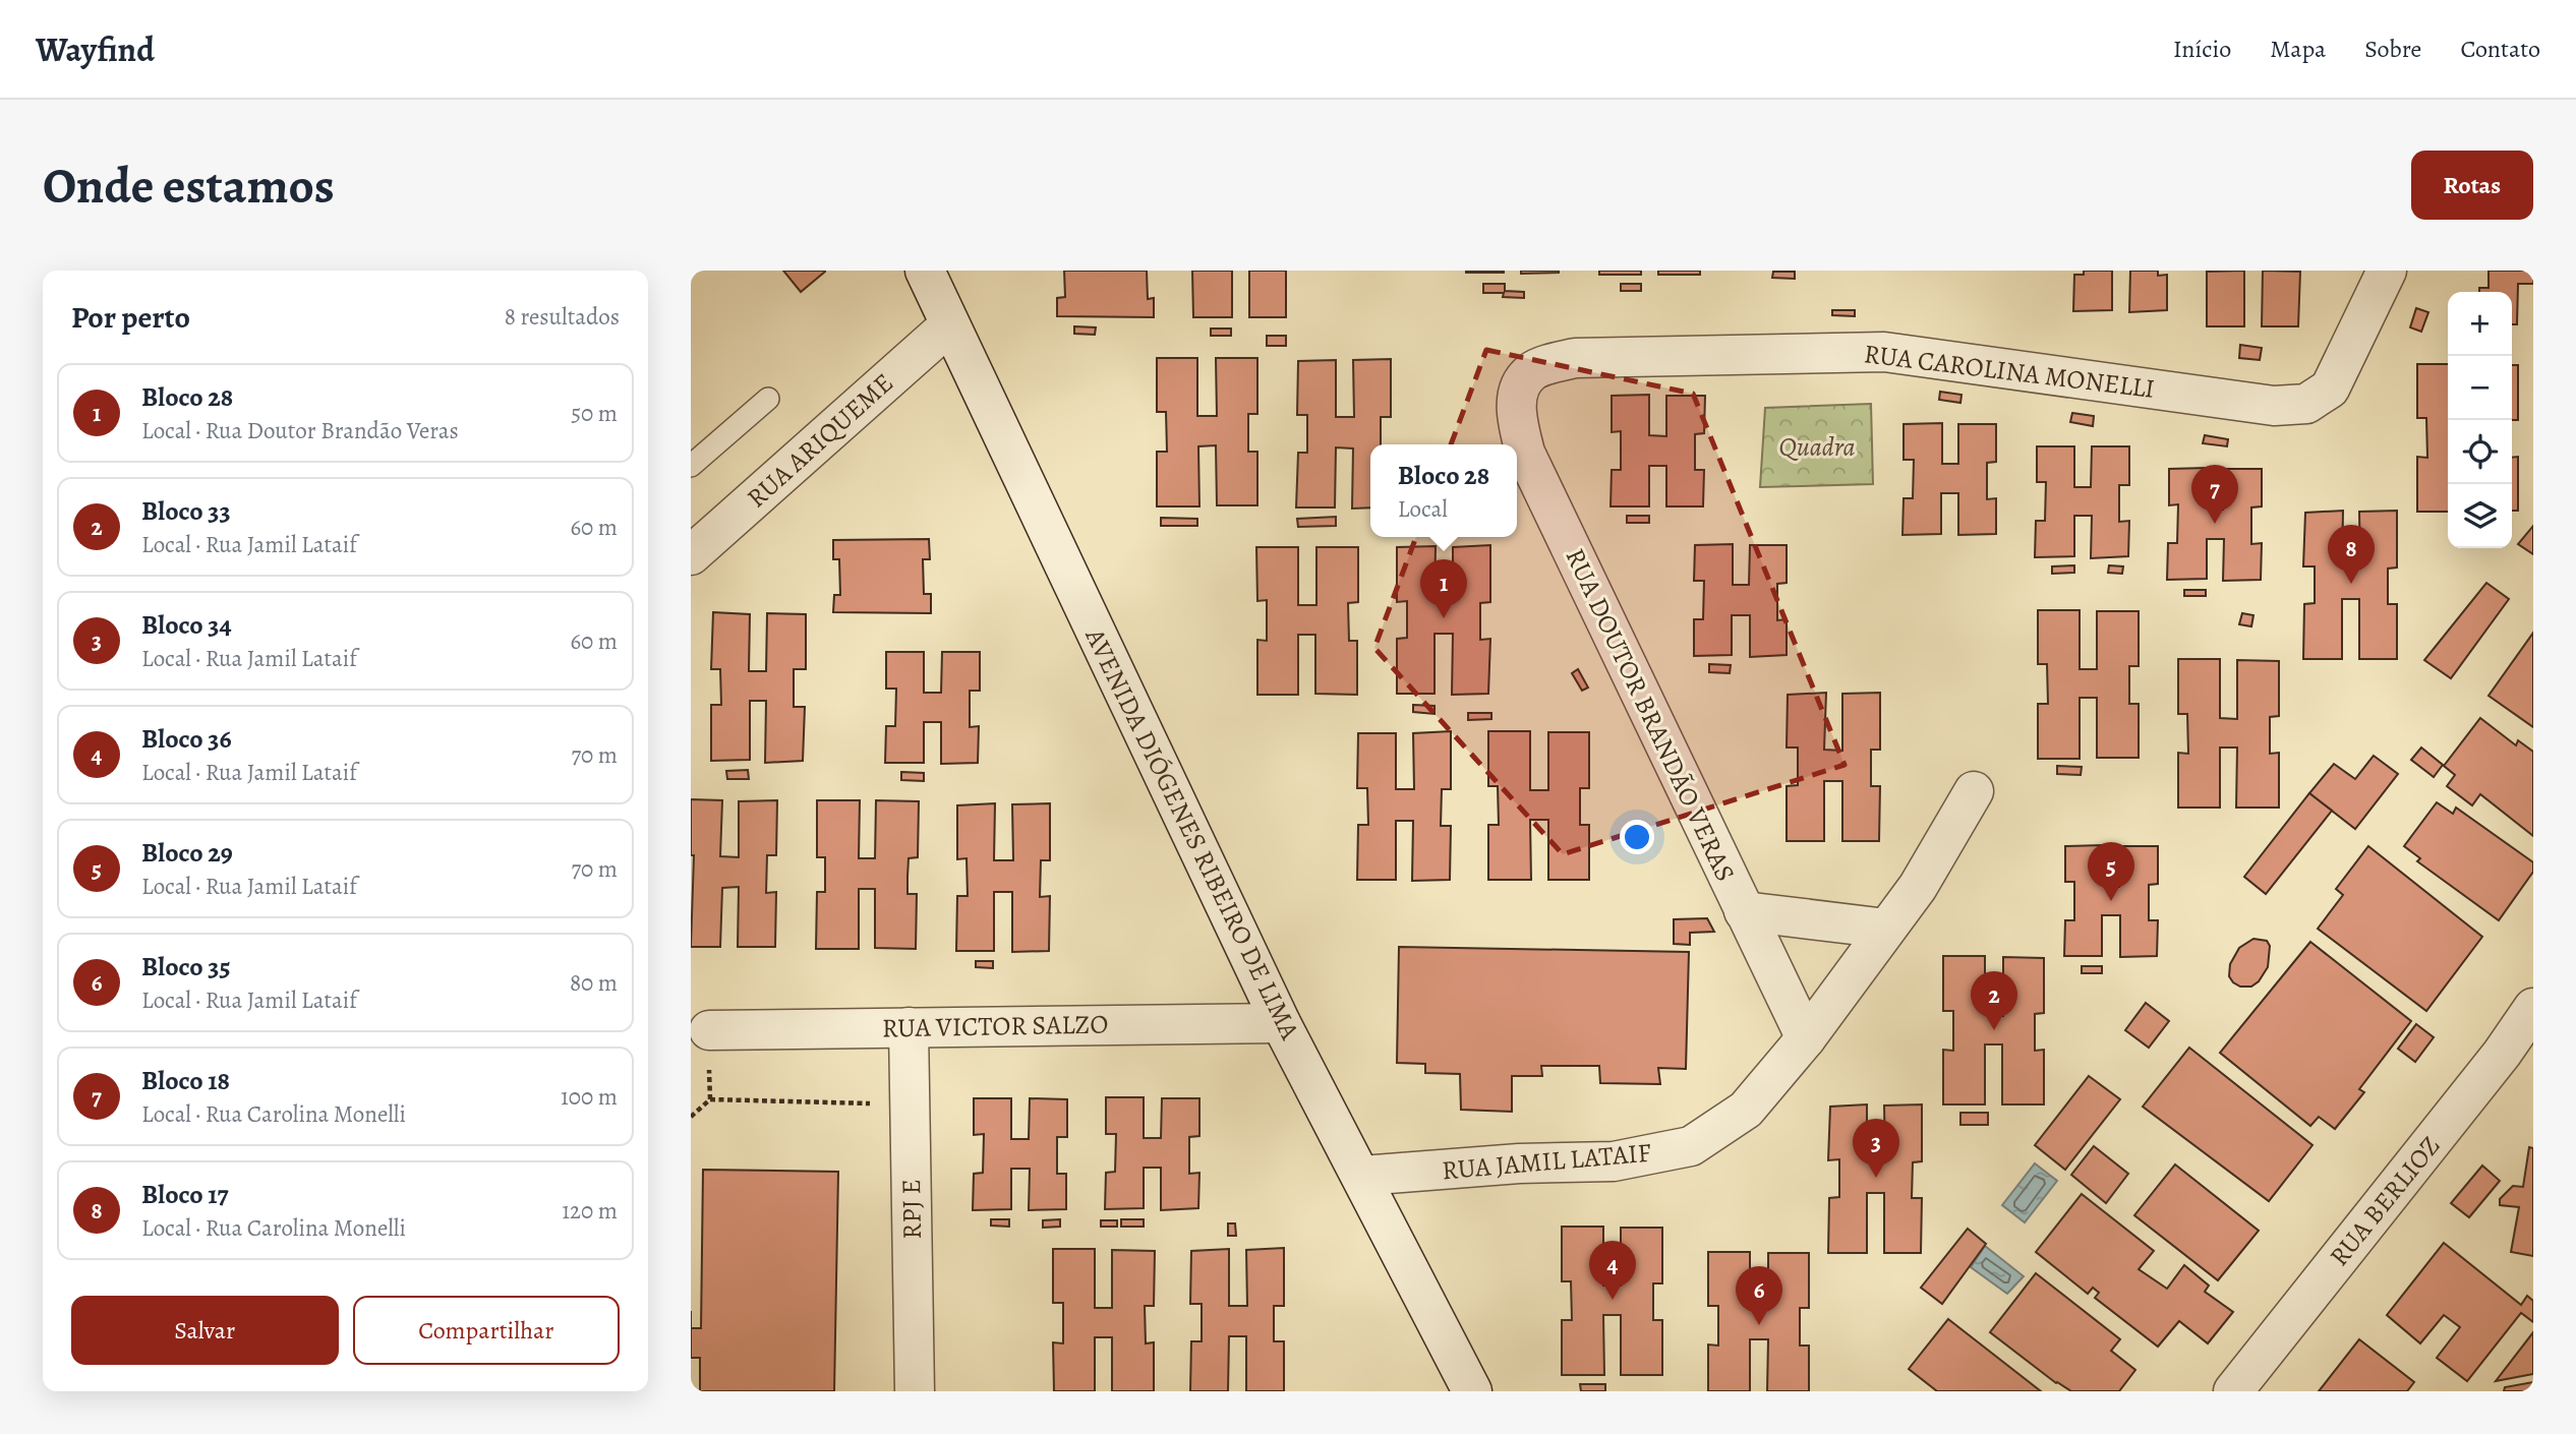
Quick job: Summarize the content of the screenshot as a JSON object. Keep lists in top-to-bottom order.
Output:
{
  "streets": {
    "street": [
      "RUA CAROLINA MONELLI",
      "RUA ARIQUEME",
      "RUA DOUTOR BRANDÃO VERAS",
      "AVENIDA DIÓGENES RIBEIRO DE LIMA",
      "RUA VICTOR SALZO",
      "RUA JAMIL LATAIF",
      "RUA BERLIOZ",
      "RPJ E"
    ]
  },
  "crossings": [
    ["RUA CAROLINA MONELLI", "RUA DOUTOR BRANDÃO VERAS"],
    ["RUA ARIQUEME", "AVENIDA DIÓGENES RIBEIRO DE LIMA"],
    ["RUA DOUTOR BRANDÃO VERAS", "RUA JAMIL LATAIF"],
    ["AVENIDA DIÓGENES RIBEIRO DE LIMA", "RUA VICTOR SALZO"],
    ["AVENIDA DIÓGENES RIBEIRO DE LIMA", "RUA JAMIL LATAIF"],
    ["RUA VICTOR SALZO", "RPJ E"]
  ],
  "parks": ["Quadra"],
  "page": {
    "header": "Wayfind",
    "nav": [
      "Início",
      "Mapa",
      "Sobre",
      "Contato"
    ],
    "buttons": [
      "Rotas",
      ["Salvar", "Compartilhar"]
    ],
    "title": "Onde estamos",
    "heading": ["Por perto", "8 resultados"],
    "map_buttons": ["+", "−"],
    "list": [
      {
        "mark": "1",
        "name": "Bloco 28",
        "note": "Local · Rua Doutor Brandão Veras",
        "value": "50 m"
      },
      {
        "mark": "2",
        "name": "Bloco 33",
        "note": "Local · Rua Jamil Lataif",
        "value": "60 m"
      },
      {
        "mark": "3",
        "name": "Bloco 34",
        "note": "Local · Rua Jamil Lataif",
        "value": "60 m"
      },
      {
        "mark": "4",
        "name": "Bloco 36",
        "note": "Local · Rua Jamil Lataif",
        "value": "70 m"
      },
      {
        "mark": "5",
        "name": "Bloco 29",
        "note": "Local · Rua Jamil Lataif",
        "value": "70 m"
      },
      {
        "mark": "6",
        "name": "Bloco 35",
        "note": "Local · Rua Jamil Lataif",
        "value": "80 m"
      },
      {
        "mark": "7",
        "name": "Bloco 18",
        "note": "Local · Rua Carolina Monelli",
        "value": "100 m"
      },
      {
        "mark": "8",
        "name": "Bloco 17",
        "note": "Local · Rua Carolina Monelli",
        "value": "120 m"
      }
    ],
    "popup": ["Bloco 28", "Local"],
    "pins": [
      "7",
      "8",
      "1",
      "5",
      "2",
      "3",
      "4",
      "6"
    ]
  }
}
